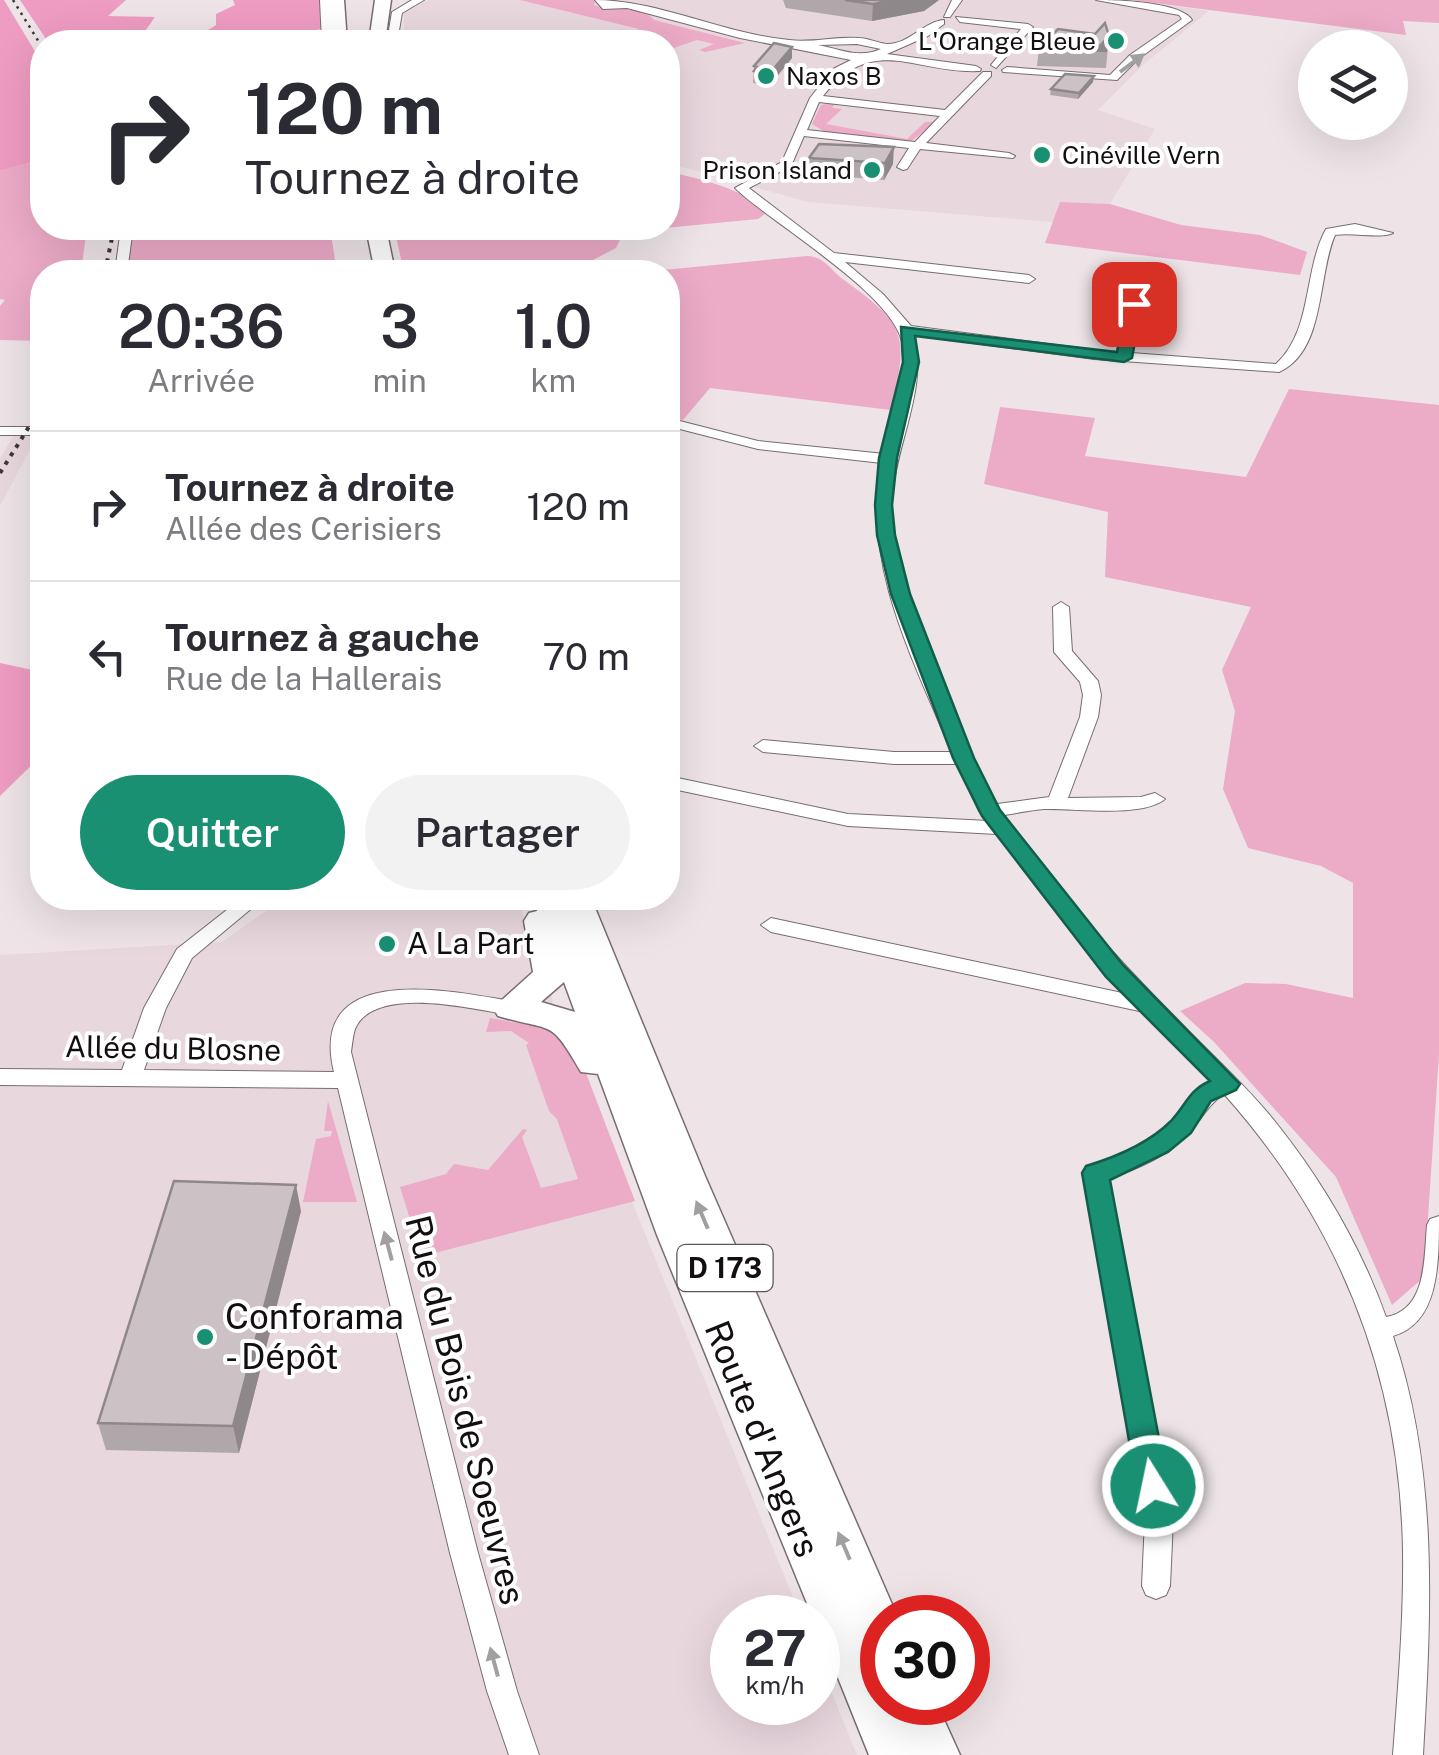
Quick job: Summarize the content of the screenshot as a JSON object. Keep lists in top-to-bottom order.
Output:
{
  "streets": {
    "highway": ["D 173", "Route d'Angers"],
    "street": ["Allée du Blosne", "Rue du Bois de Soeuvres"]
  },
  "crossings": [
    ["Allée du Blosne", "Rue du Bois de Soeuvres"]
  ],
  "one_way": ["Rue du Bois de Soeuvres"],
  "places": [
    "L'Orange Bleue",
    "Naxos B",
    "Cinéville Vern",
    "Prison Island",
    "A La Part",
    "Conforama - Dépôt"
  ],
  "page": {
    "turn": ["120 m", "Tournez à droite"],
    "eta": [
      "20:36",
      "Arrivée",
      "3",
      "min",
      "1.0",
      "km"
    ],
    "list": [
      {
        "name": "Tournez à droite",
        "note": "Allée des Cerisiers",
        "value": "120 m"
      },
      {
        "name": "Tournez à gauche",
        "note": "Rue de la Hallerais",
        "value": "70 m"
      }
    ],
    "buttons": ["Quitter", "Partager"],
    "speed": "27 km/h",
    "limit": "30"
  }
}
